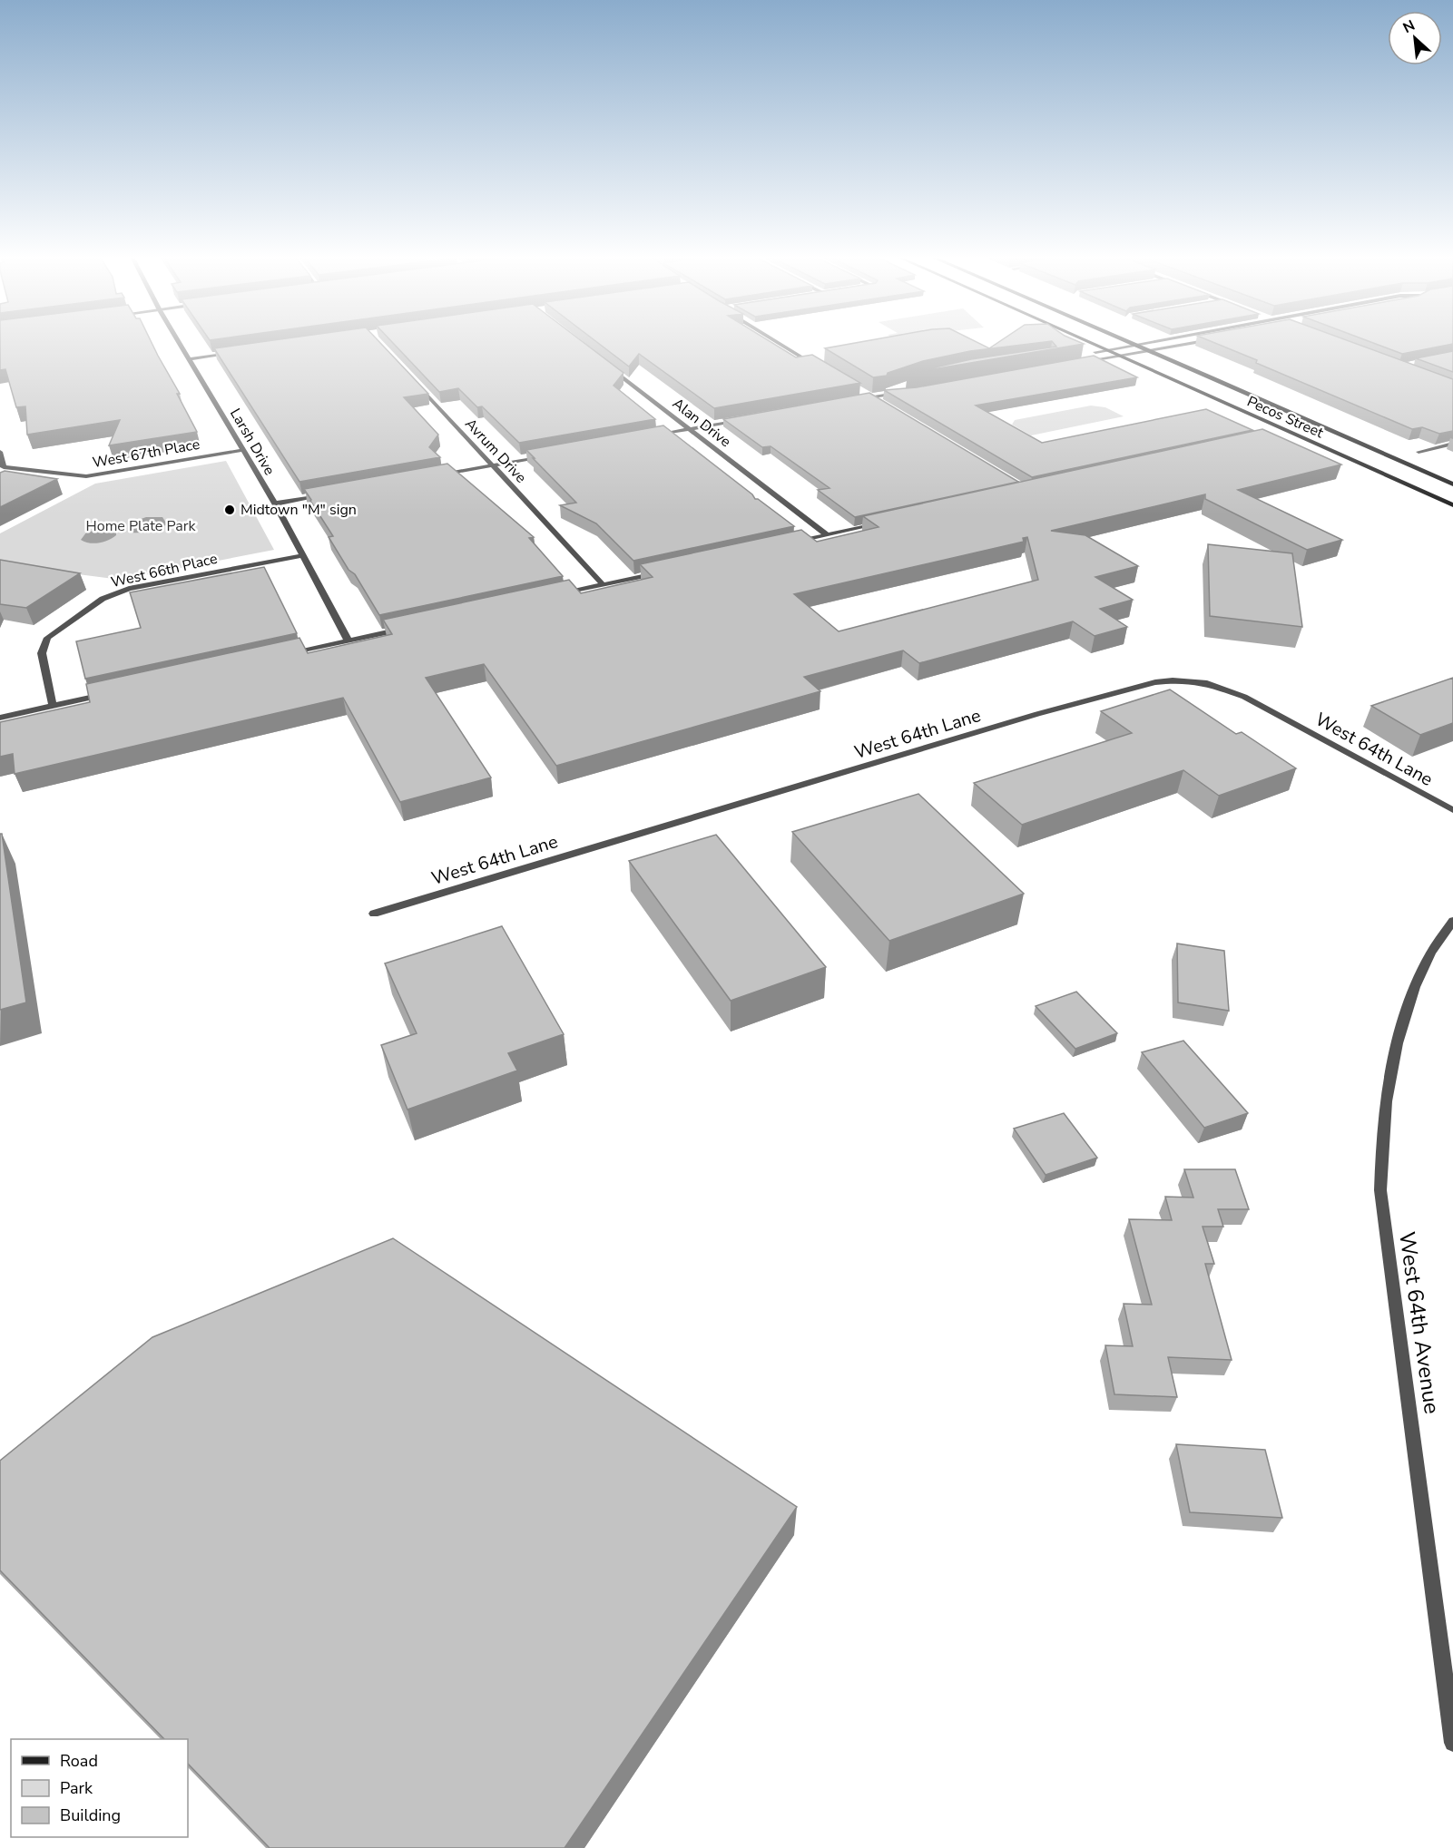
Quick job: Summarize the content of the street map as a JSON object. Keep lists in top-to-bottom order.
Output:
{
  "streets": {
    "main road": ["Pecos Street"],
    "street": [
      "Alan Drive",
      "Larsh Drive",
      "Avrum Drive",
      "West 67th Place",
      "West 66th Place",
      "West 64th Lane",
      "West 64th Avenue"
    ]
  },
  "crossings": [
    ["Larsh Drive", "West 67th Place"],
    ["Larsh Drive", "West 66th Place"]
  ],
  "parks": ["Home Plate Park"],
  "places": ["Midtown \"M\" sign"],
  "legend": ["Road", "Park", "Building"],
  "north": "top left"
}
